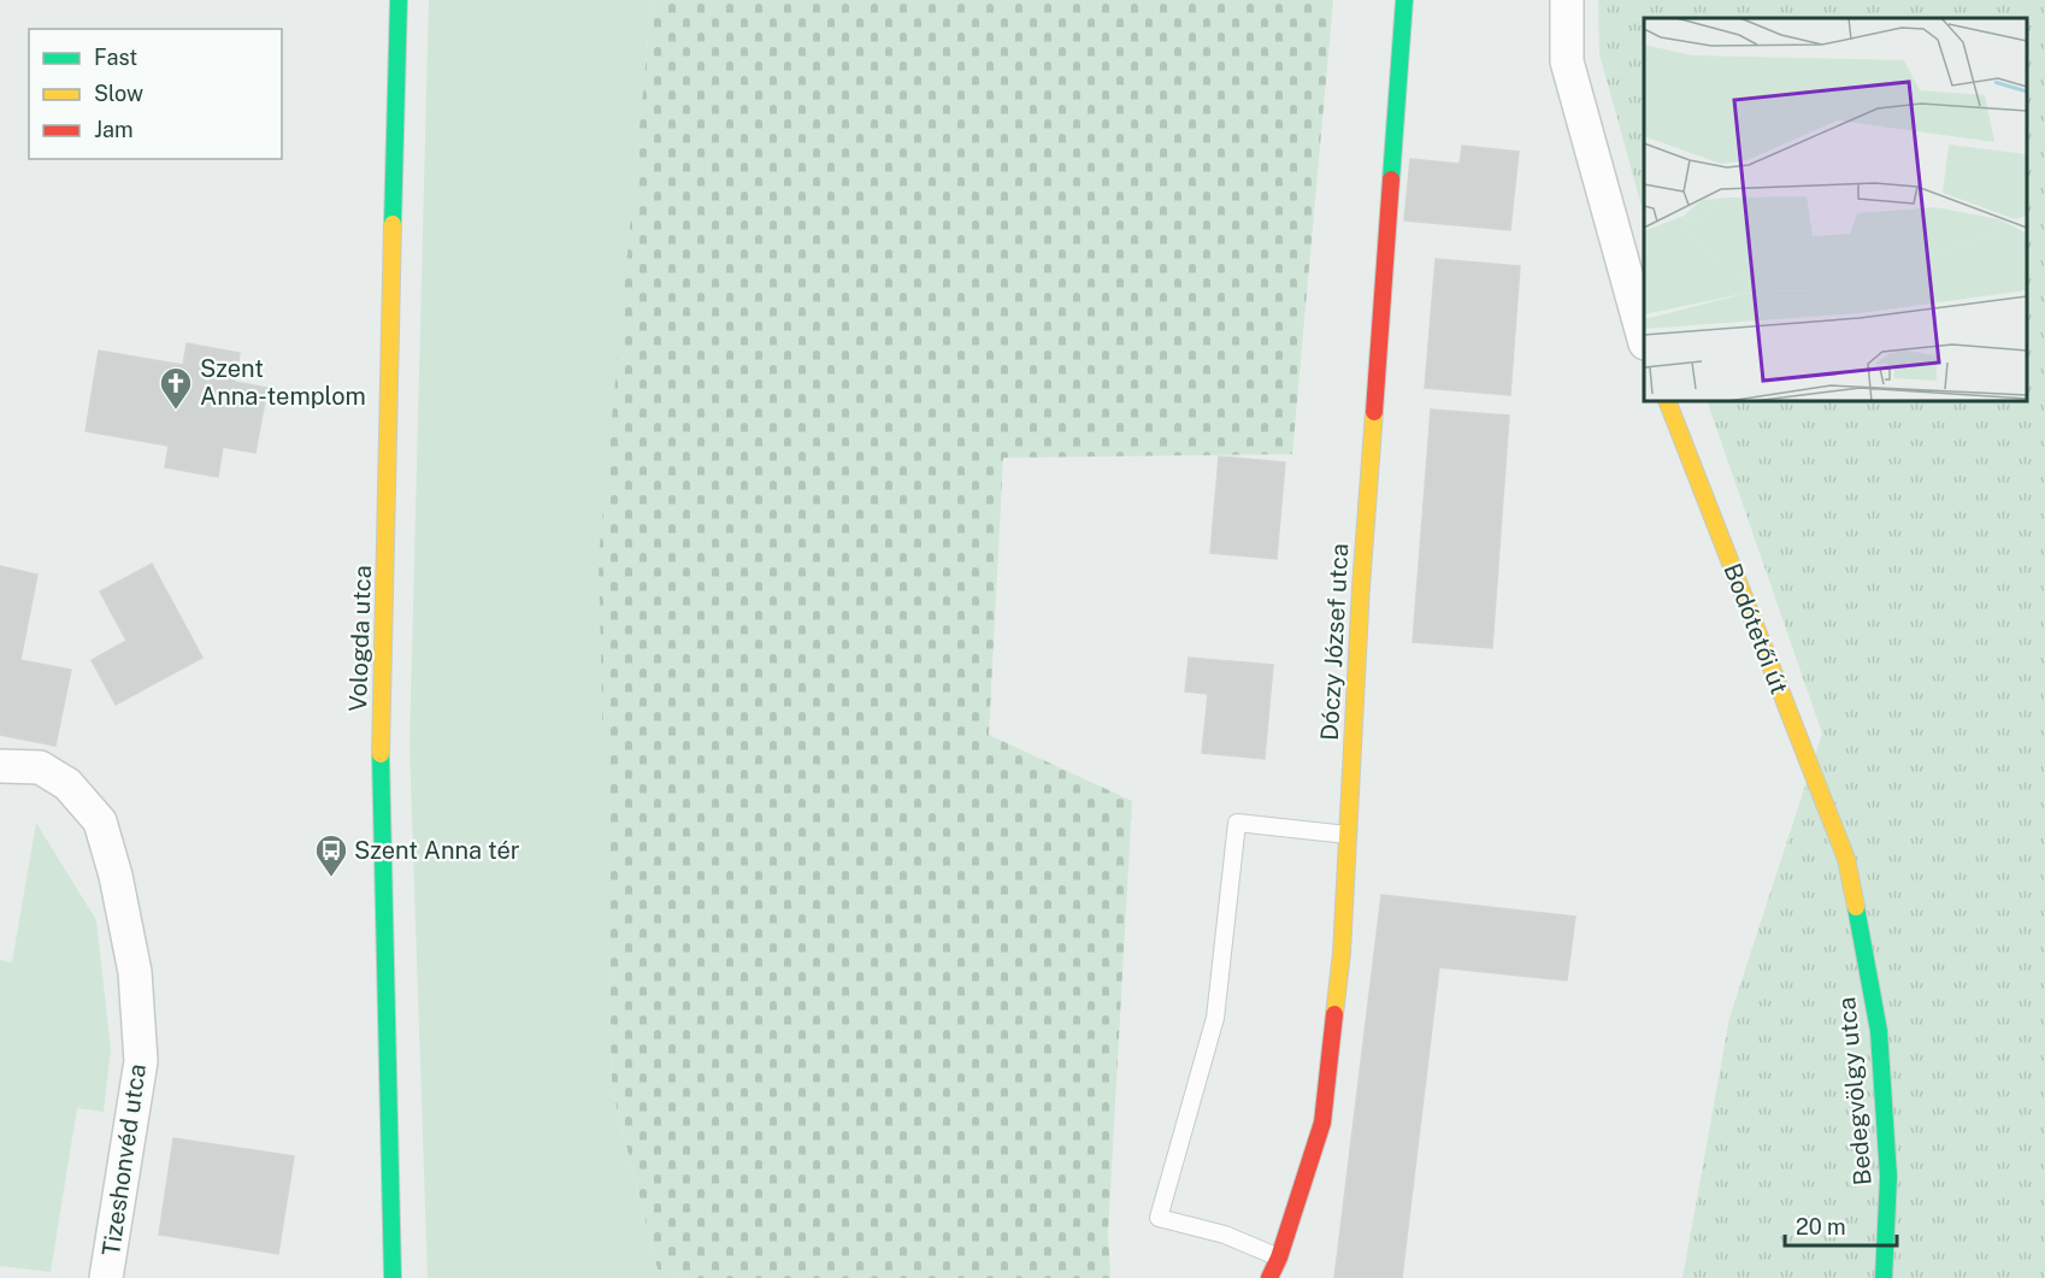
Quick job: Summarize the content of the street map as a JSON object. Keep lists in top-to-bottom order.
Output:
{
  "streets": {
    "street": [
      "Bodótetői út",
      "Vologda utca",
      "Dóczy József utca",
      "Bedegvölgy utca",
      "Tizeshonvéd utca"
    ]
  },
  "crossings": [
    ["Bodótetői út", "Bedegvölgy utca"]
  ],
  "places": {
    "church": ["Szent Anna-templom"],
    "bus stop": ["Szent Anna tér"]
  },
  "legend": ["Fast", "Slow", "Jam"],
  "scale_bar": "20 m"
}
